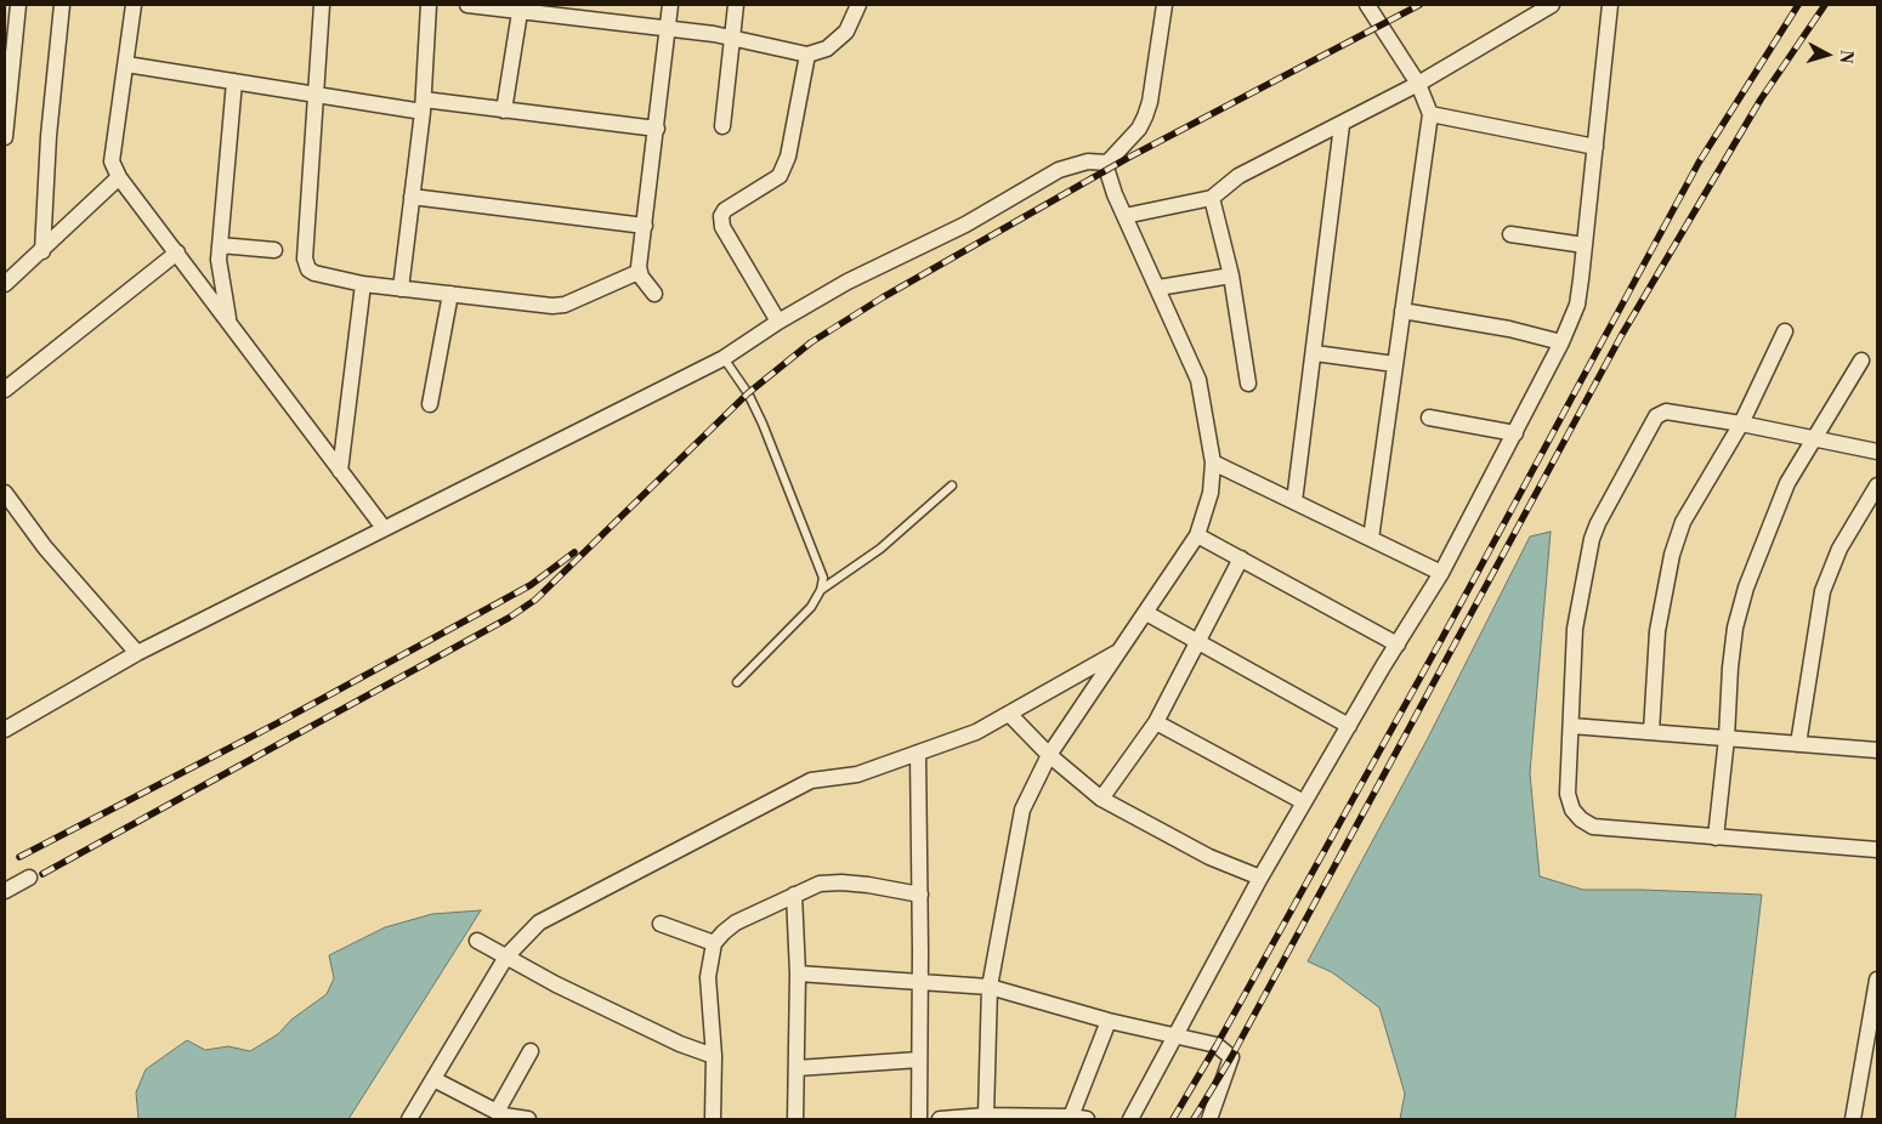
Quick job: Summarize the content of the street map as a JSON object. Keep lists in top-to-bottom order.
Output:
{
  "north": "right"
}
